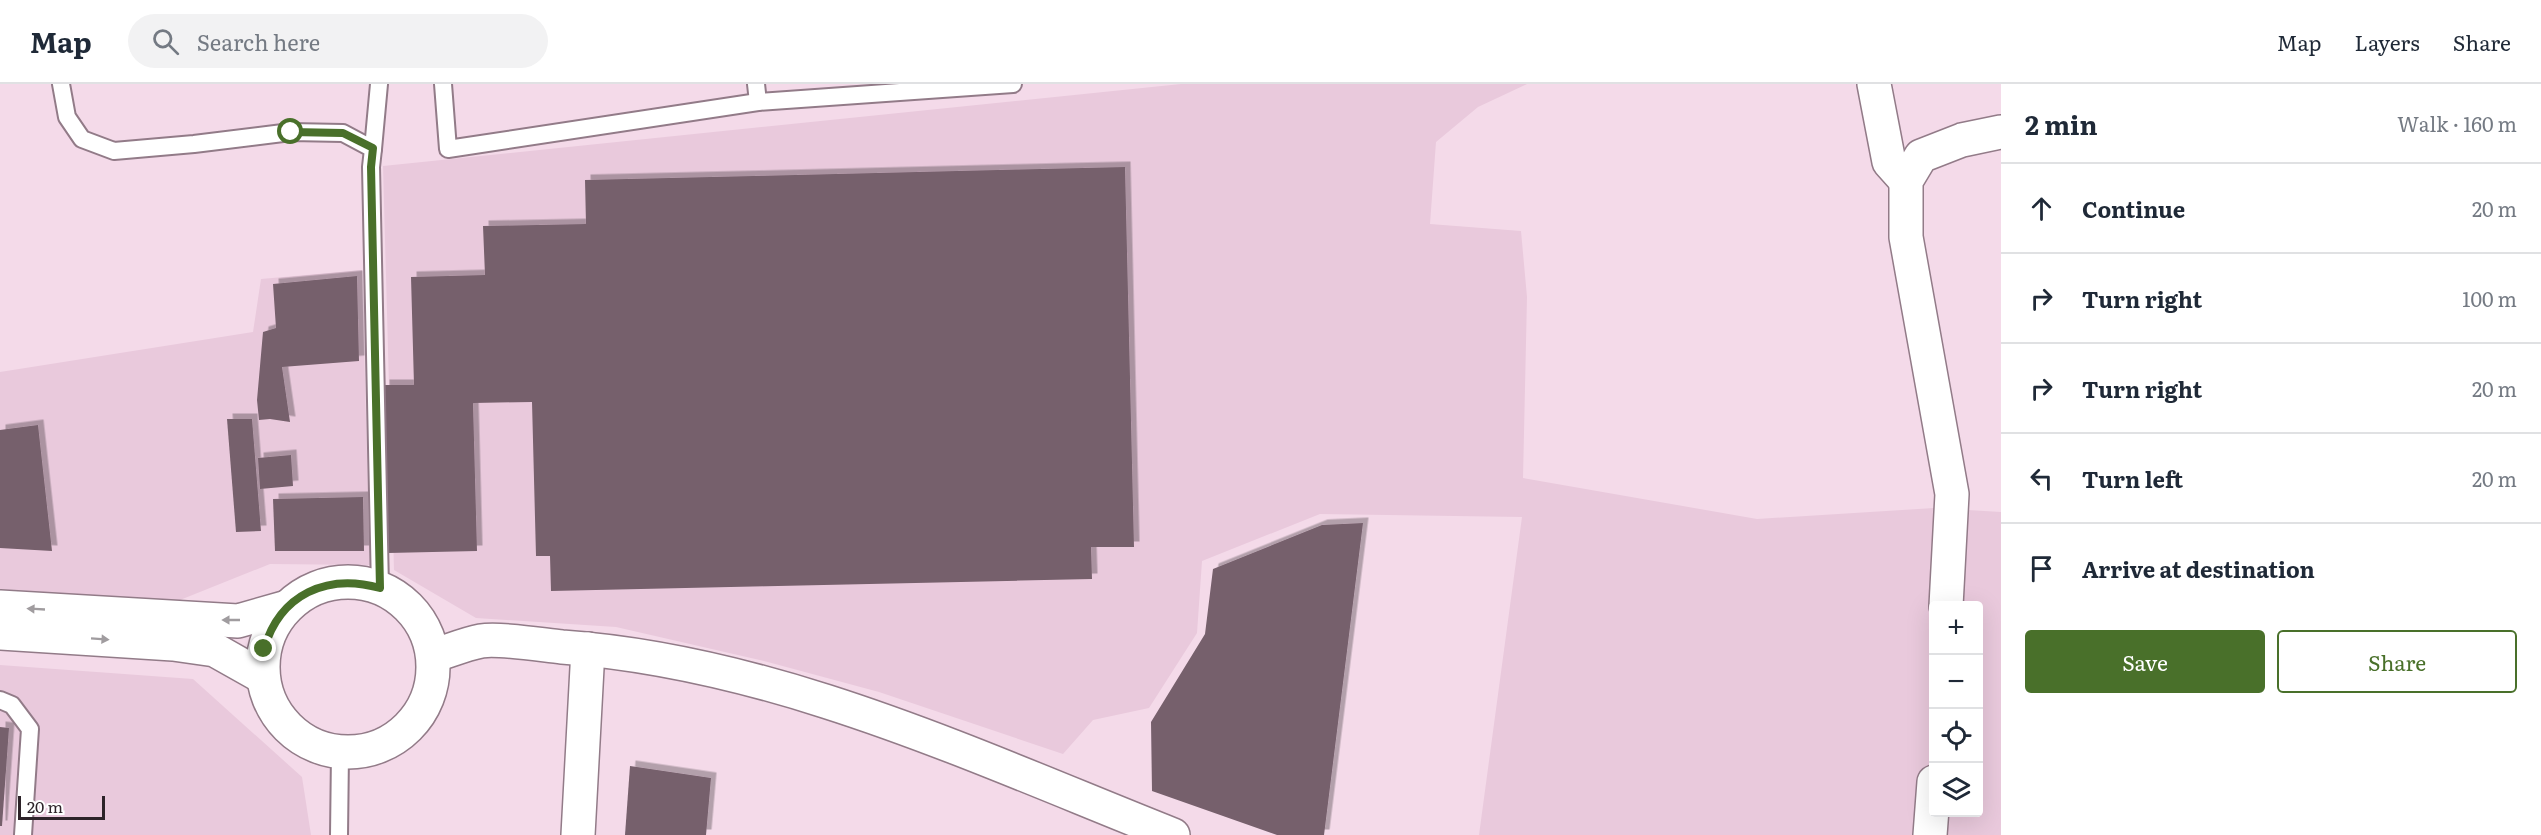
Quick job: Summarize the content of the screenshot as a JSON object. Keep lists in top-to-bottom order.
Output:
{
  "scale_bar": "20 m",
  "page": {
    "header": "Map",
    "search": "Search here",
    "nav": ["Map", "Layers", "Share"],
    "heading": ["2 min", "Walk · 160 m"],
    "list": [
      ["Continue", "20 m"],
      ["Turn right", "100 m"],
      ["Turn right", "20 m"],
      ["Turn left", "20 m"],
      "Arrive at destination"
    ],
    "map_buttons": ["+", "−"],
    "buttons": ["Save", "Share"],
    "scale": "20 m"
  }
}
